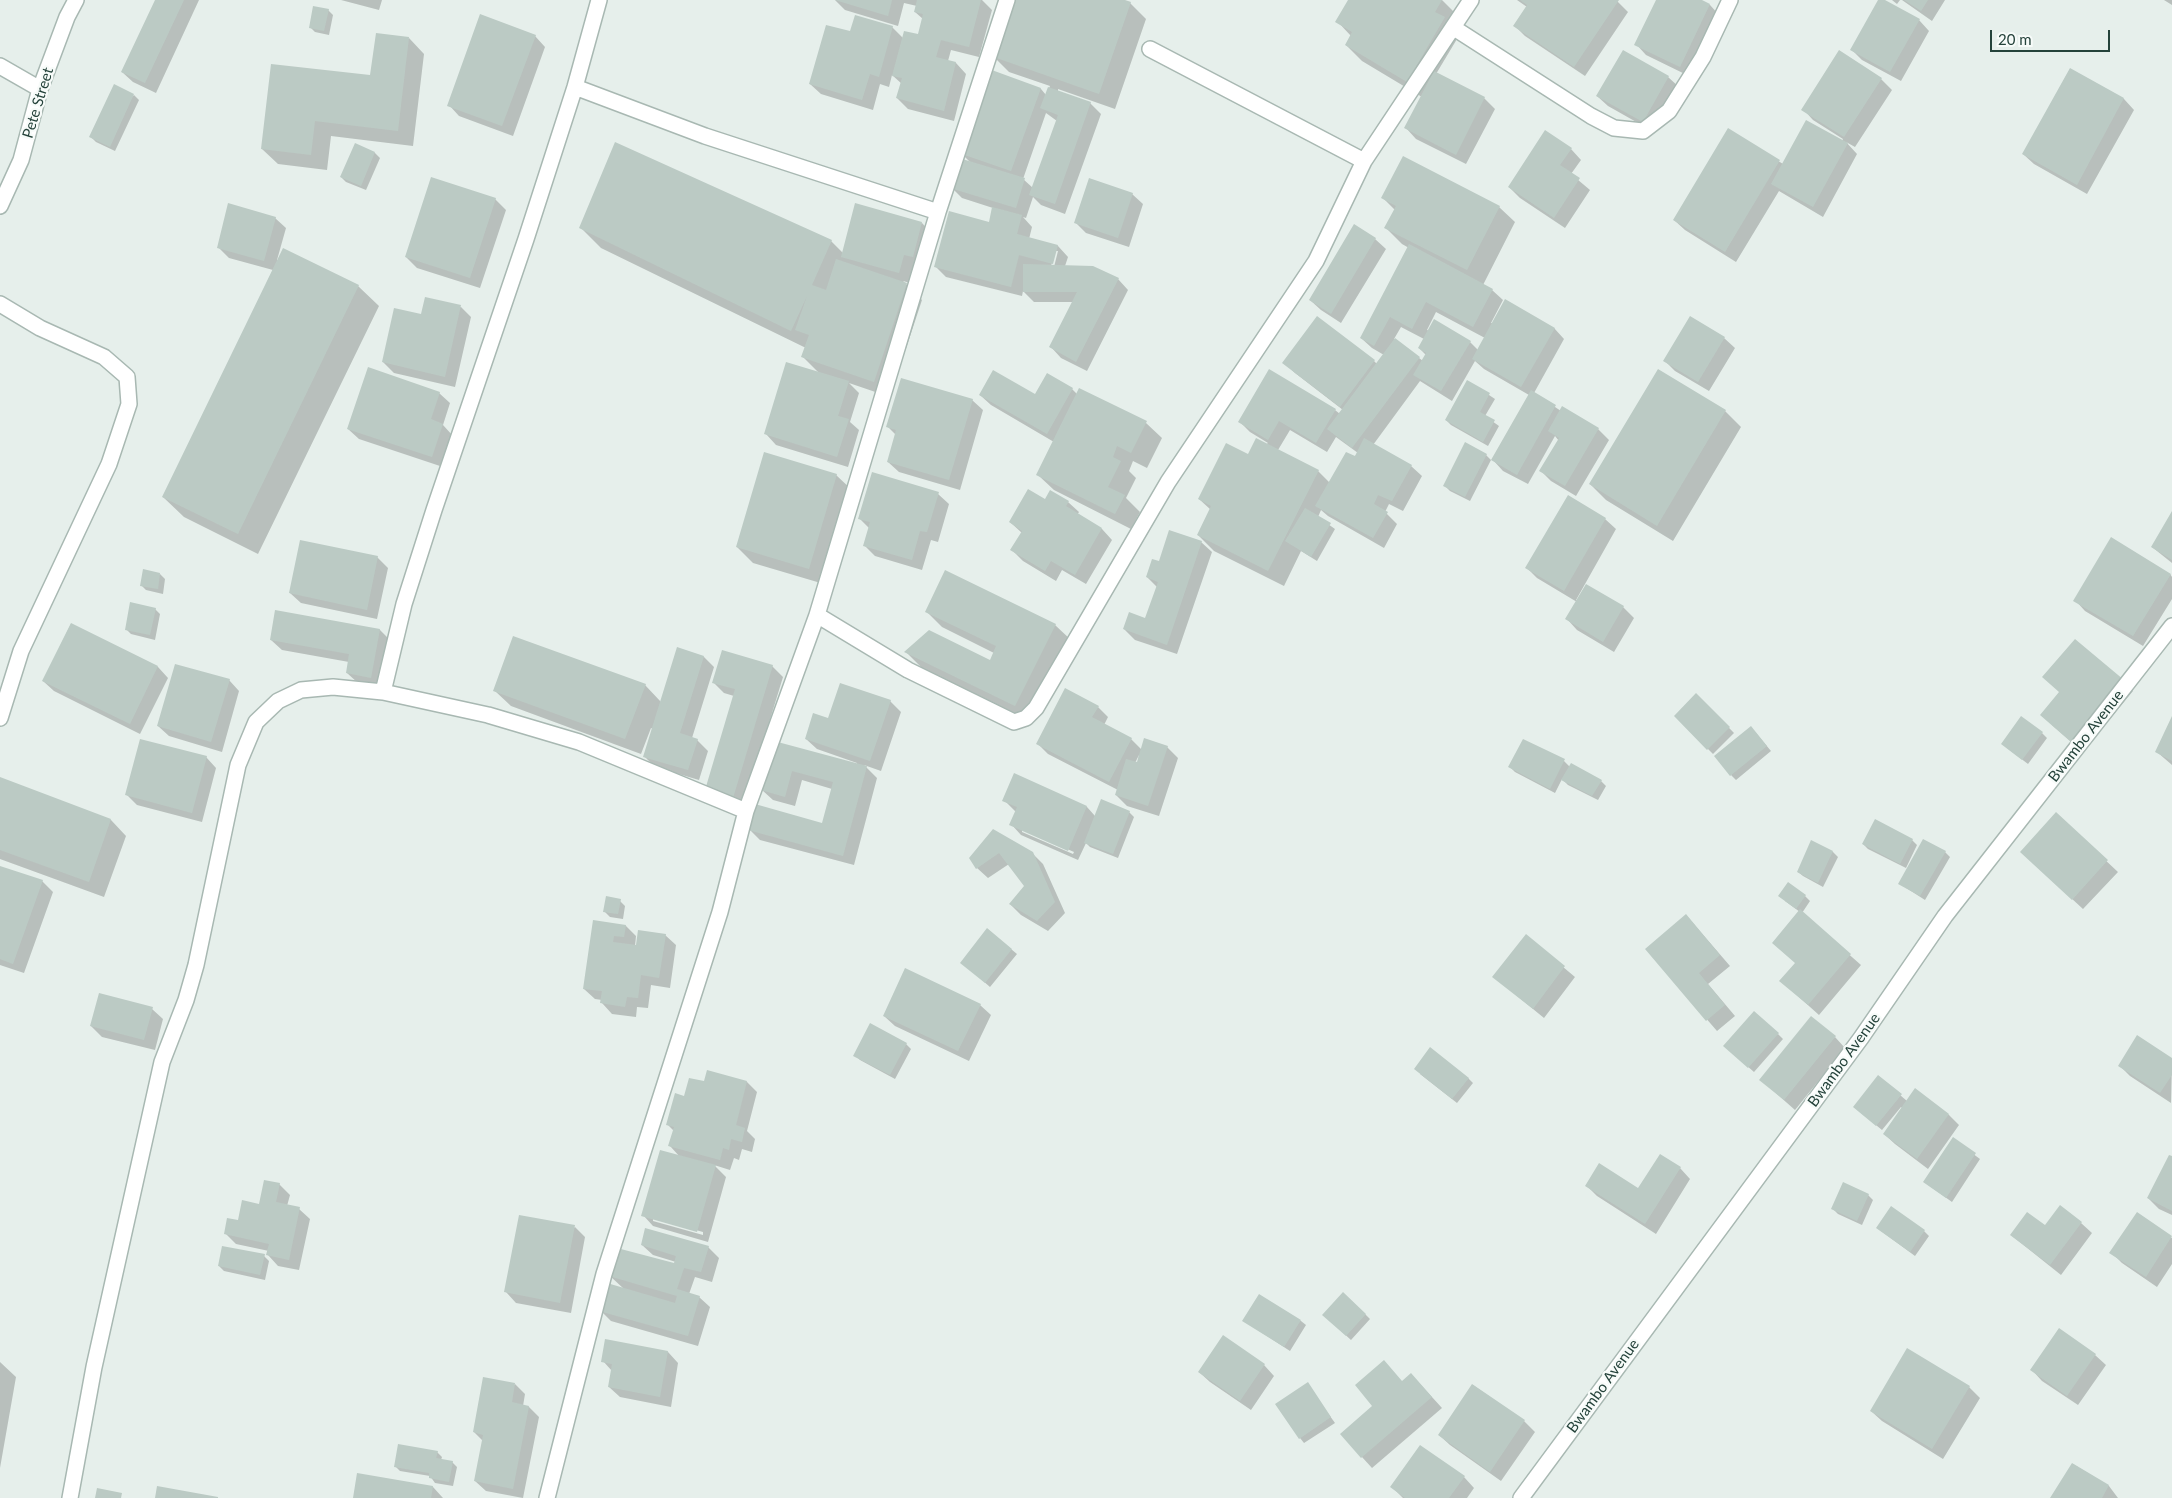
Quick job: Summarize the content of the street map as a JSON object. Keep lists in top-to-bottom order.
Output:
{
  "streets": {
    "street": ["Pete Street", "Bwambo Avenue"]
  },
  "scale_bar": "20 m"
}
